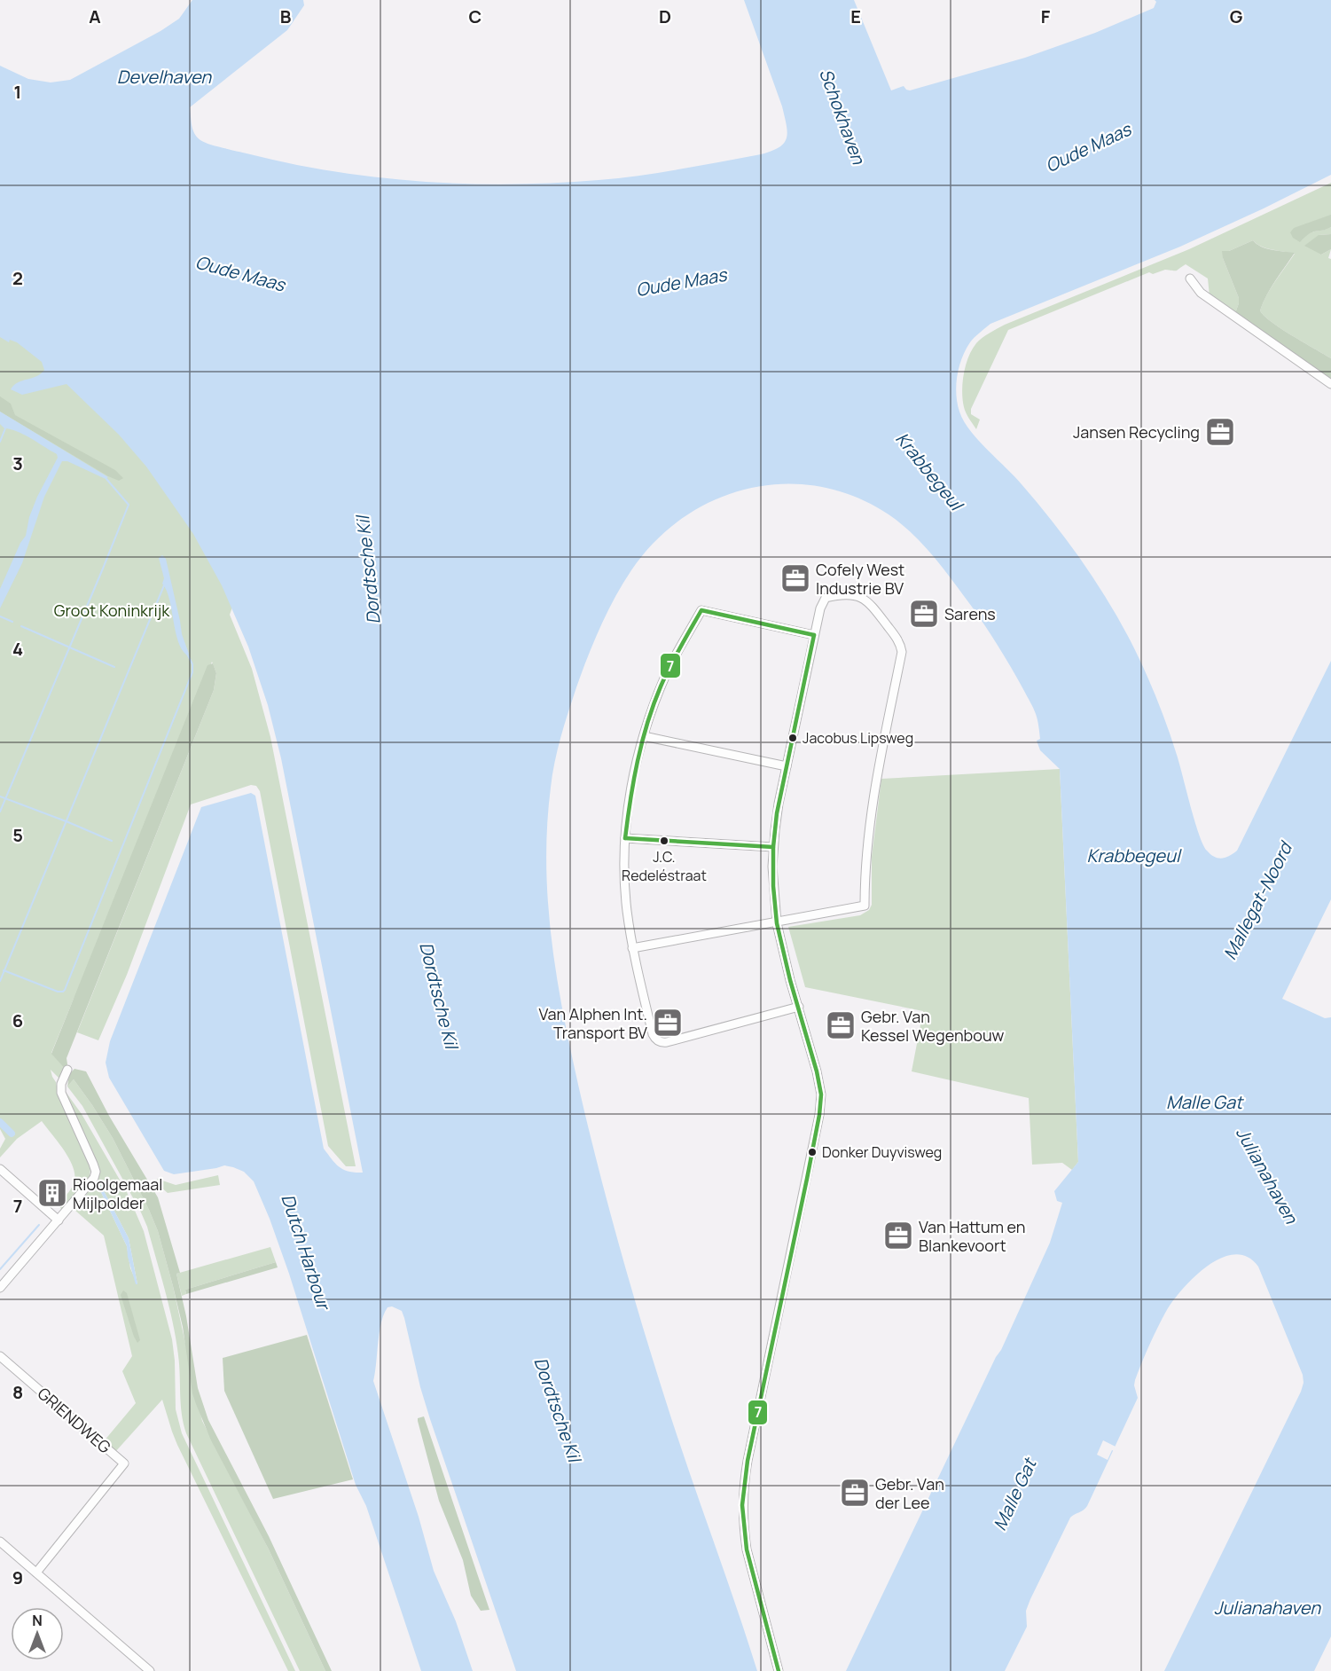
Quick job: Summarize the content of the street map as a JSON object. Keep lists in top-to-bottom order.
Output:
{
  "streets": {
    "street": ["GRIENDWEG"]
  },
  "water": [
    "Develhaven",
    "Schokhaven",
    "Oude Maas",
    "Krabbegeul",
    "Dordtsche Kil",
    "Mallegat-Noord",
    "Malle Gat",
    "Julianahaven",
    "Dutch Harbour"
  ],
  "parks": ["Groot Koninkrijk"],
  "places": {
    "office": [
      "Jansen Recycling",
      "Cofely West Industrie BV",
      "Sarens",
      "Van Alphen Int. Transport BV",
      "Gebr. Van Kessel Wegenbouw",
      "Van Hattum en Blankevoort",
      "Gebr. Van der Lee"
    ],
    "other": ["Jacobus Lipsweg", "J.C. Redeléstraat", "Donker Duyvisweg"],
    "building": ["Rioolgemaal Mijlpolder"]
  },
  "lines": ["transit line 7"],
  "north": "top",
  "grid": {
    "columns": [
      "A",
      "B",
      "C",
      "D",
      "E",
      "F",
      "G"
    ],
    "rows": [
      "1",
      "2",
      "3",
      "4",
      "5",
      "6",
      "7",
      "8",
      "9"
    ]
  }
}
